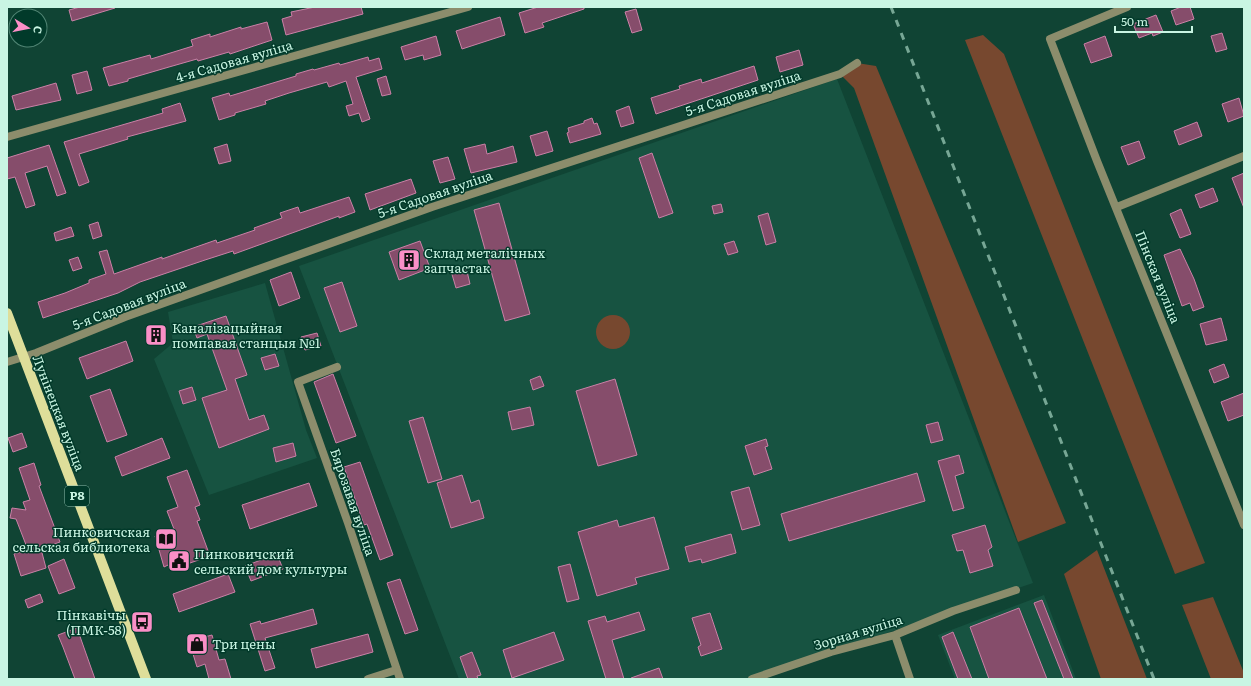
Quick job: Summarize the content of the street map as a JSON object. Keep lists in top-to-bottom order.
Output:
{
  "streets": {
    "main road": ["Лунінецкая вуліца", "Р8"],
    "street": [
      "4-я Садовая вуліца",
      "5-я Садовая вуліца",
      "Пінская вуліца",
      "Бярозавая вуліца",
      "Зорная вуліца"
    ]
  },
  "crossings": [
    ["5-я Садовая вуліца", "Лунінецкая вуліца"]
  ],
  "places": {
    "building": ["Склад металічных запчастак", "Каналізацыйная помпавая станцыя №1"],
    "library": ["Пинковичская сельская библиотека"],
    "public building": ["Пинковичский сельский дом культуры"],
    "bus stop": ["Пінкавічы (ПМК-58)"],
    "shop": ["Три цены"]
  },
  "scale_bar": "50 m",
  "north": "right"
}
